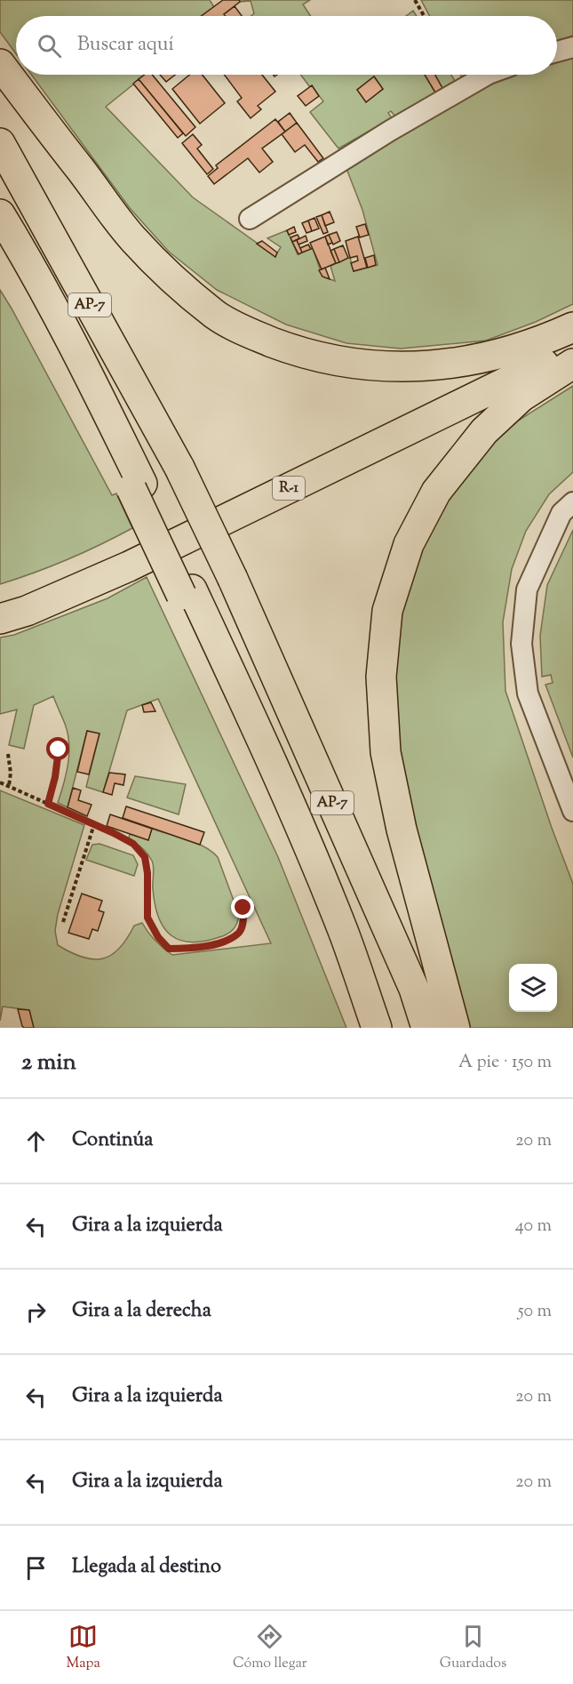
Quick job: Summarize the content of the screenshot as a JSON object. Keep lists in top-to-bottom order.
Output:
{
  "streets": {
    "highway": ["AP-7", "R-1"]
  },
  "page": {
    "search": "Buscar aquí",
    "heading": ["2 min", "A pie · 150 m"],
    "list": [
      ["Continúa", "20 m"],
      ["Gira a la izquierda", "40 m"],
      ["Gira a la derecha", "50 m"],
      ["Gira a la izquierda", "20 m"],
      ["Gira a la izquierda", "20 m"],
      "Llegada al destino"
    ],
    "nav": ["Mapa", "Cómo llegar", "Guardados"]
  }
}
